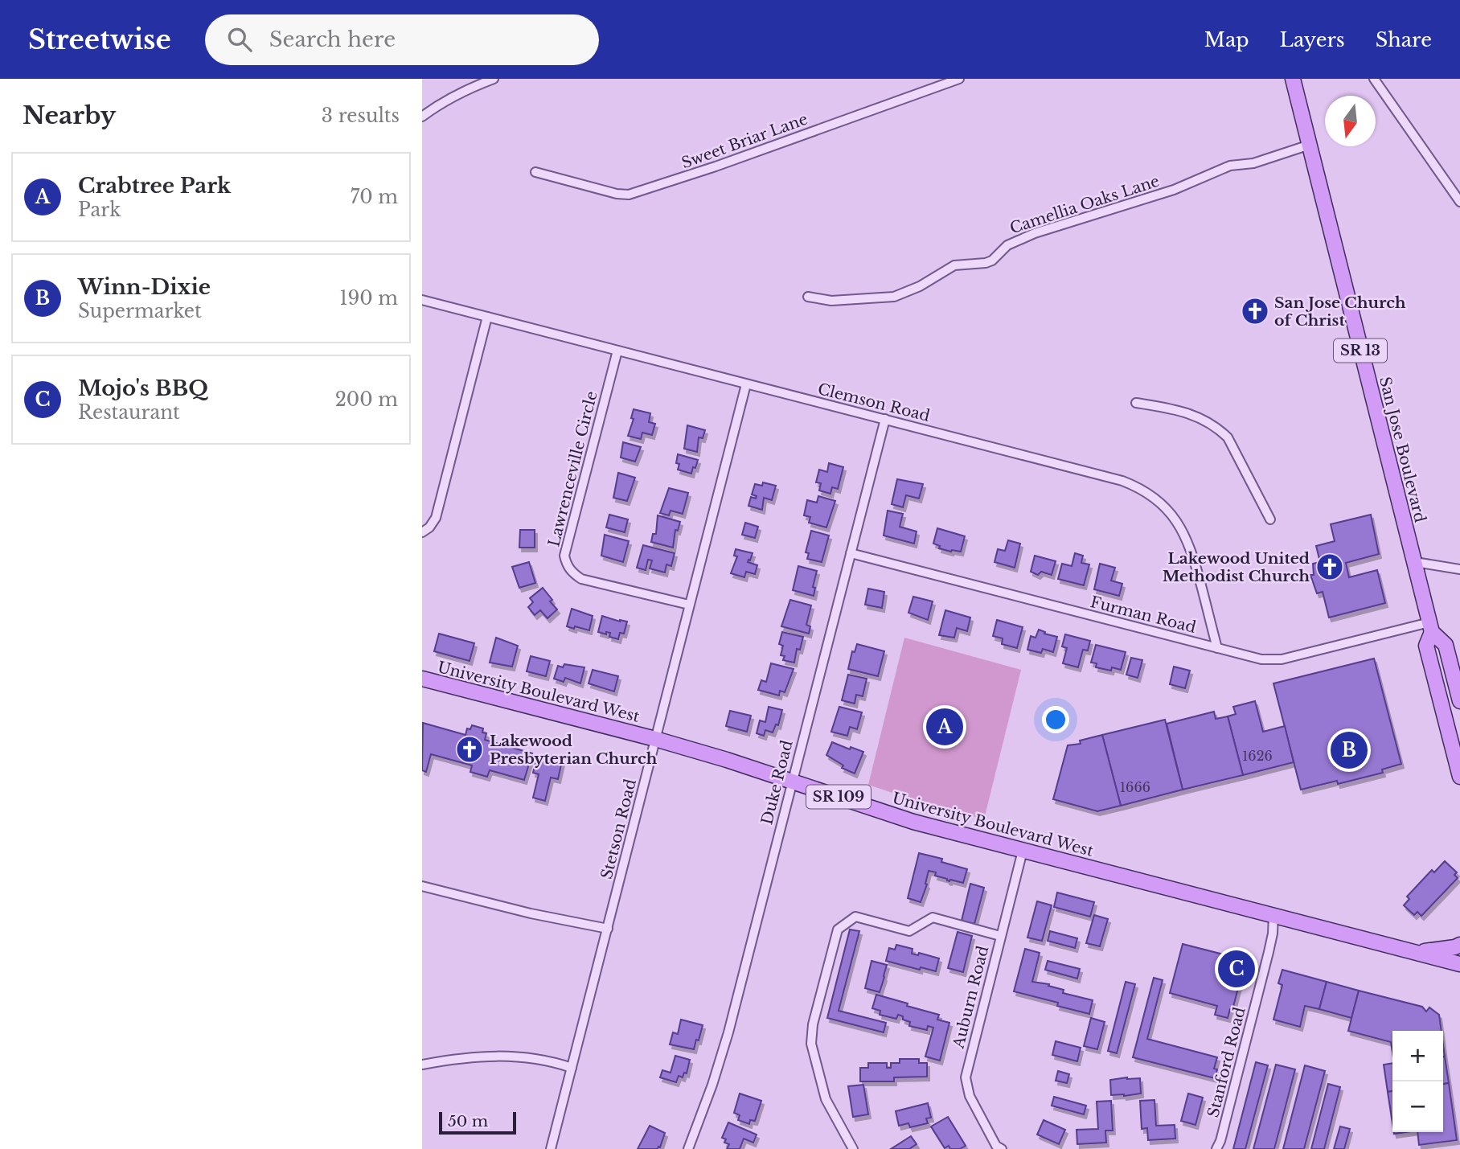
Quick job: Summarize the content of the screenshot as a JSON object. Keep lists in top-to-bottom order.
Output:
{
  "streets": {
    "main road": [
      "SR 13",
      "San Jose Boulevard",
      "University Boulevard West",
      "SR 109"
    ],
    "street": [
      "Sweet Briar Lane",
      "Camellia Oaks Lane",
      "Clemson Road",
      "Lawrenceville Circle",
      "Furman Road",
      "Duke Road",
      "Stetson Road",
      "Auburn Road",
      "Stanford Road"
    ]
  },
  "crossings": [
    ["Camellia Oaks Lane", "San Jose Boulevard"],
    ["Clemson Road", "Lawrenceville Circle"],
    ["Clemson Road", "Furman Road"],
    ["Clemson Road", "Duke Road"],
    ["Clemson Road", "Stetson Road"],
    ["San Jose Boulevard", "Furman Road"],
    ["Lawrenceville Circle", "Stetson Road"],
    ["Furman Road", "Duke Road"],
    ["University Boulevard West", "Duke Road"],
    ["University Boulevard West", "Stetson Road"],
    ["University Boulevard West", "Auburn Road"],
    ["University Boulevard West", "Stanford Road"]
  ],
  "places": {
    "church": ["San Jose Church of Christ", "Lakewood United Methodist Church", "Lakewood Presbyterian Church"]
  },
  "house_numbers": ["1626", "1666"],
  "scale_bar": "50 m",
  "north": "bottom",
  "page": {
    "header": "Streetwise",
    "search": "Search here",
    "nav": ["Map", "Layers", "Share"],
    "heading": ["Nearby", "3 results"],
    "list": [
      {
        "mark": "A",
        "name": "Crabtree Park",
        "note": "Park",
        "value": "70 m"
      },
      {
        "mark": "B",
        "name": "Winn-Dixie",
        "note": "Supermarket",
        "value": "190 m"
      },
      {
        "mark": "C",
        "name": "Mojo's BBQ",
        "note": "Restaurant",
        "value": "200 m"
      }
    ],
    "pins": ["A", "B", "C"],
    "map_buttons": ["+", "−"],
    "scale": "50 m"
  }
}
